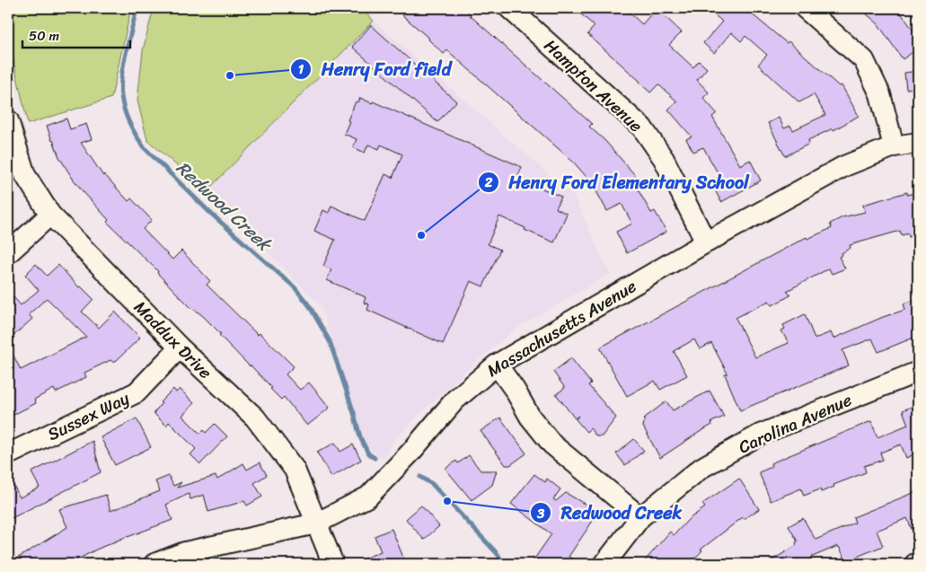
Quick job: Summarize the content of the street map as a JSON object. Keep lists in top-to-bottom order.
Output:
{
  "streets": {
    "street": [
      "Hampton Avenue",
      "Massachusetts Avenue",
      "Maddux Drive",
      "Sussex Way",
      "Carolina Avenue"
    ]
  },
  "crossings": [
    ["Hampton Avenue", "Massachusetts Avenue"],
    ["Massachusetts Avenue", "Maddux Drive"],
    ["Maddux Drive", "Sussex Way"]
  ],
  "water": ["Redwood Creek"],
  "places": ["Henry Ford field", "Henry Ford Elementary School", "Redwood Creek"],
  "scale_bar": "50 m"
}
